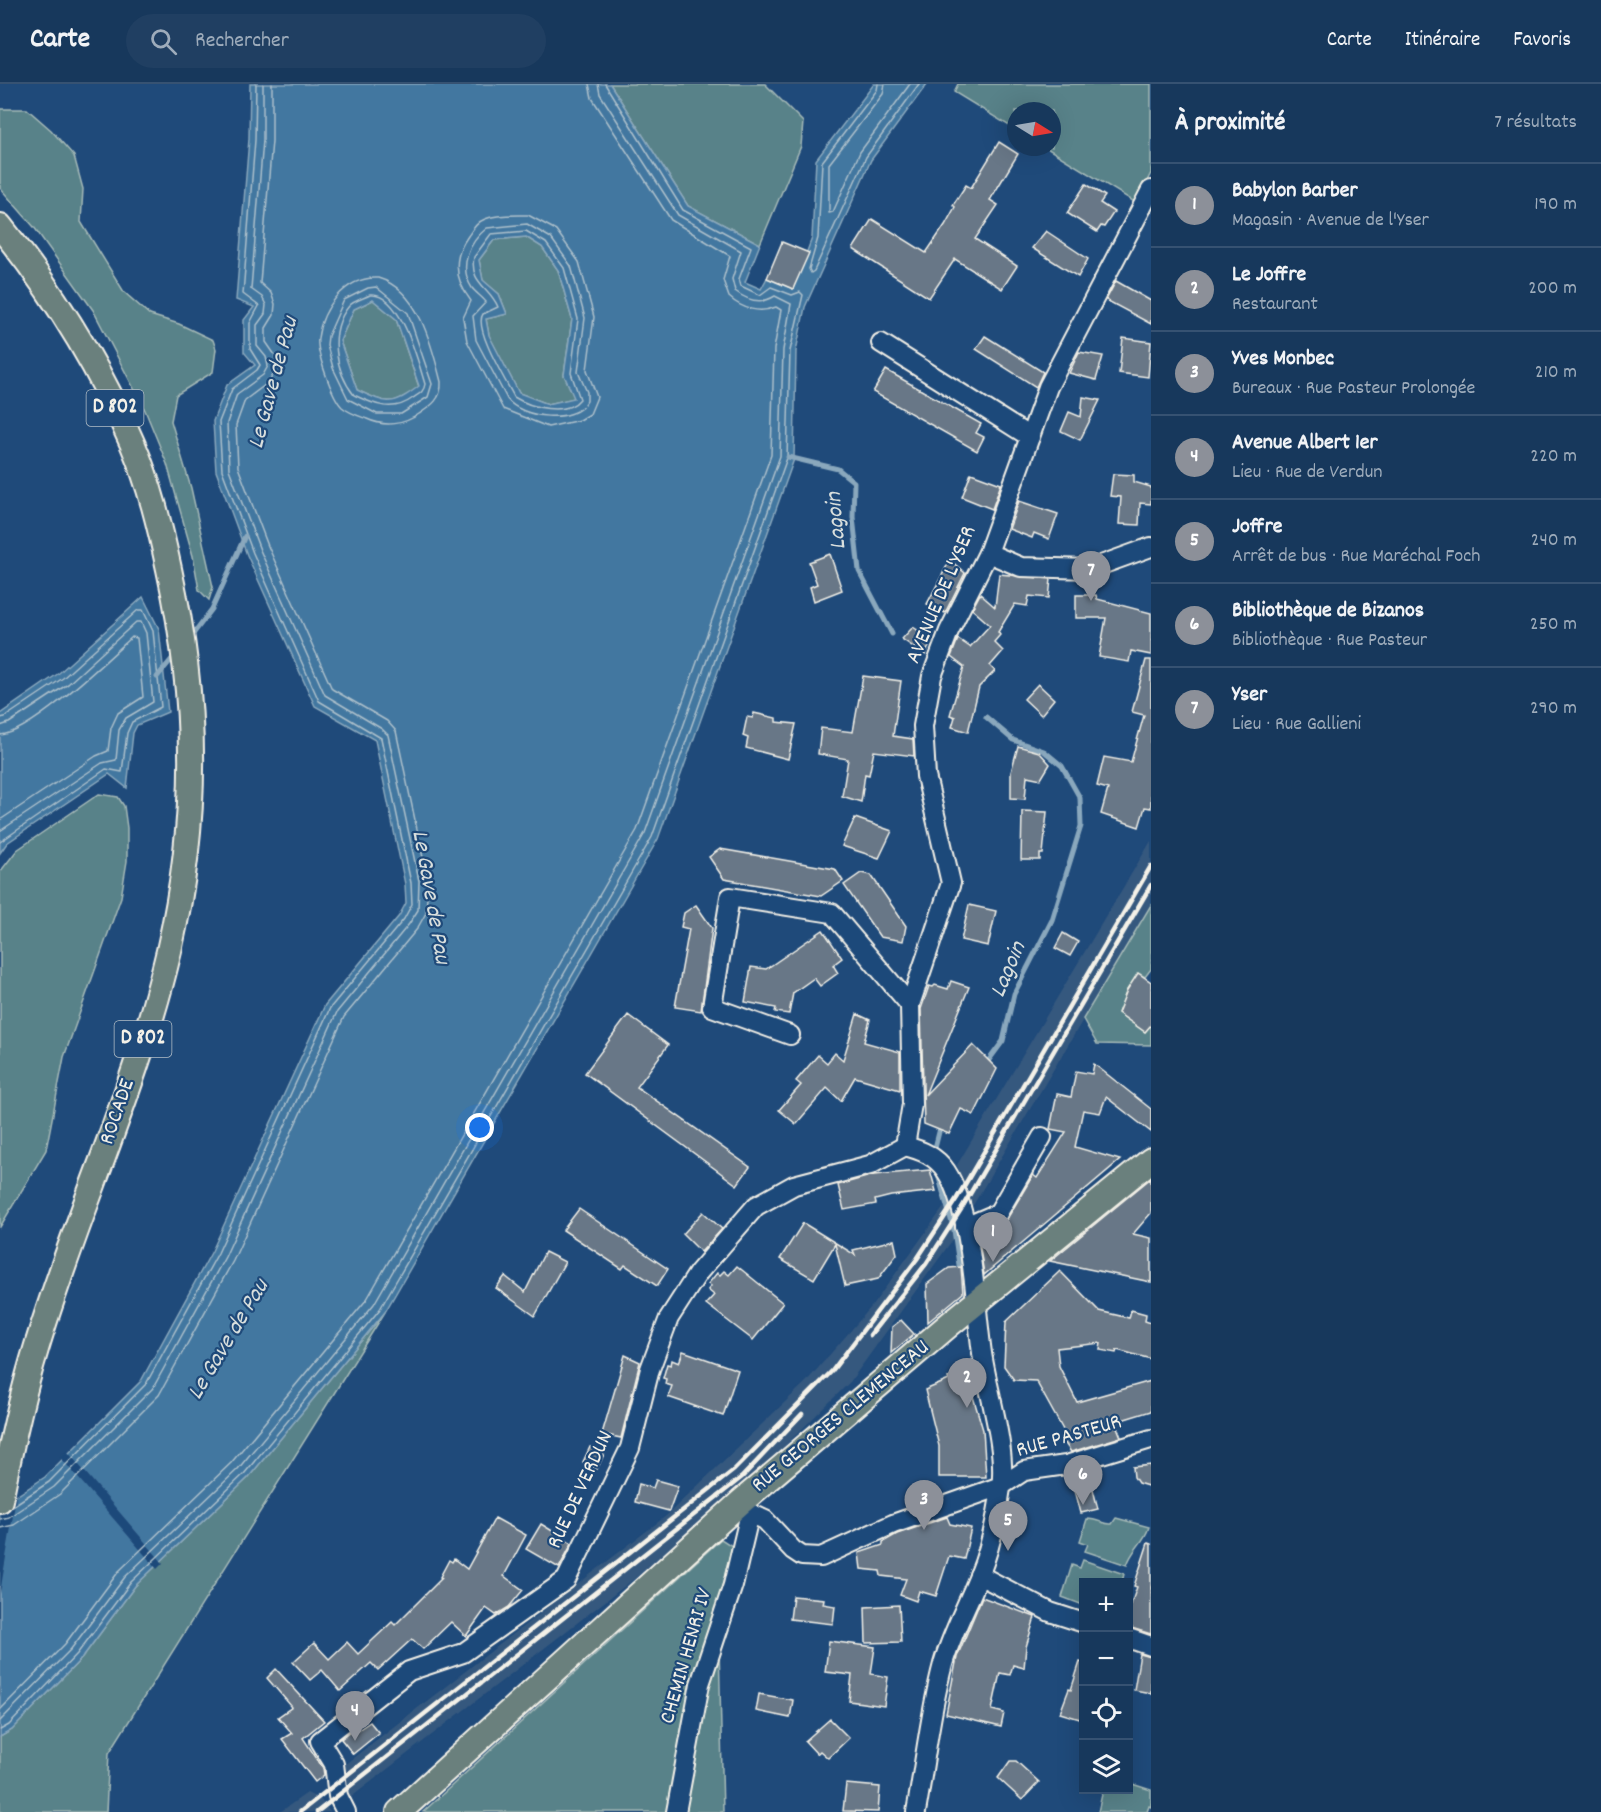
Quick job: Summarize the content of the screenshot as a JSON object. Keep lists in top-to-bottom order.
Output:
{
  "streets": {
    "main road": ["D 802", "ROCADE", "RUE GEORGES CLEMENCEAU"],
    "street": [
      "AVENUE DE L'YSER",
      "RUE PASTEUR",
      "RUE DE VERDUN",
      "CHEMIN HENRI IV"
    ]
  },
  "crossings": [
    ["AVENUE DE L'YSER", "RUE DE VERDUN"],
    ["RUE GEORGES CLEMENCEAU", "RUE PASTEUR"],
    ["RUE GEORGES CLEMENCEAU", "CHEMIN HENRI IV"],
    ["RUE PASTEUR", "CHEMIN HENRI IV"]
  ],
  "water": ["Le Gave de Pau", "Lagoin"],
  "north": "right",
  "page": {
    "header": "Carte",
    "search": "Rechercher",
    "nav": ["Carte", "Itinéraire", "Favoris"],
    "heading": ["À proximité", "7 résultats"],
    "list": [
      {
        "mark": "1",
        "name": "Babylon Barber",
        "note": "Magasin · Avenue de l'Yser",
        "value": "190 m"
      },
      {
        "mark": "2",
        "name": "Le Joffre",
        "note": "Restaurant",
        "value": "200 m"
      },
      {
        "mark": "3",
        "name": "Yves Monbec",
        "note": "Bureaux · Rue Pasteur Prolongée",
        "value": "210 m"
      },
      {
        "mark": "4",
        "name": "Avenue Albert 1er",
        "note": "Lieu · Rue de Verdun",
        "value": "220 m"
      },
      {
        "mark": "5",
        "name": "Joffre",
        "note": "Arrêt de bus · Rue Maréchal Foch",
        "value": "240 m"
      },
      {
        "mark": "6",
        "name": "Bibliothèque de Bizanos",
        "note": "Bibliothèque · Rue Pasteur",
        "value": "250 m"
      },
      {
        "mark": "7",
        "name": "Yser",
        "note": "Lieu · Rue Gallieni",
        "value": "290 m"
      }
    ],
    "pins": [
      "7",
      "1",
      "2",
      "6",
      "3",
      "5",
      "4"
    ],
    "map_buttons": ["+", "−"]
  }
}
